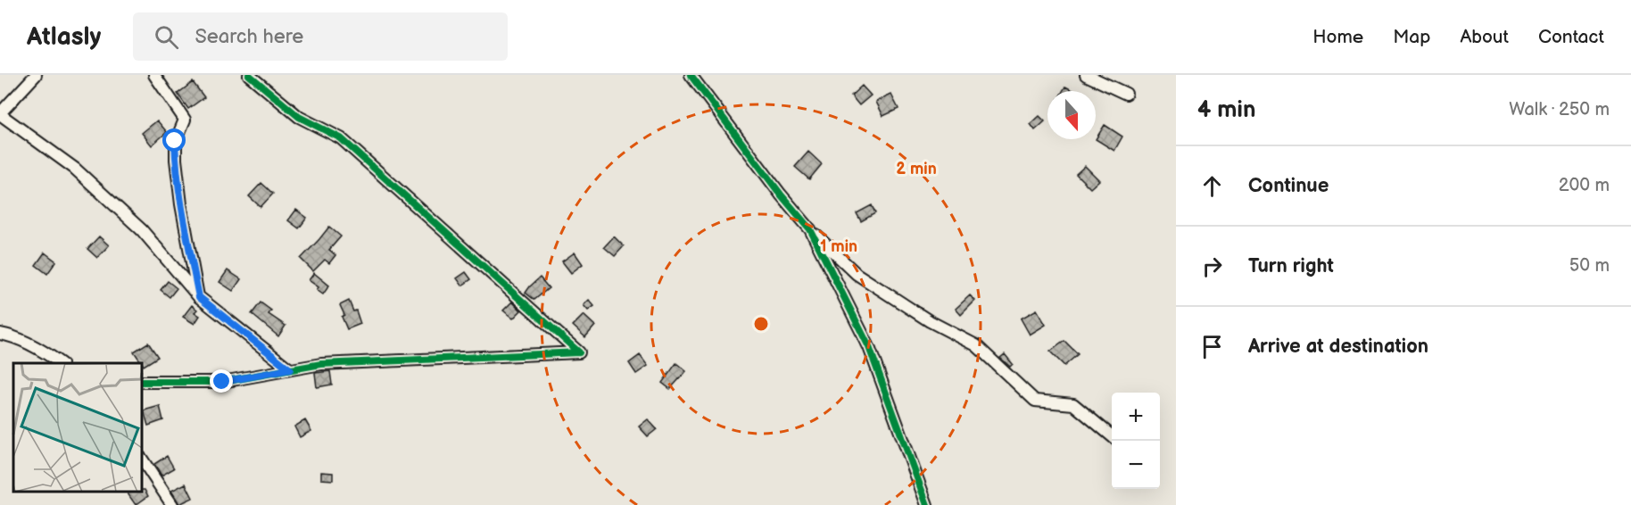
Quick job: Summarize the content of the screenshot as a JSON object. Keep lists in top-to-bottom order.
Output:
{
  "north": "bottom",
  "page": {
    "header": "Atlasly",
    "search": "Search here",
    "nav": [
      "Home",
      "Map",
      "About",
      "Contact"
    ],
    "heading": ["4 min", "Walk · 250 m"],
    "list": [
      ["Continue", "200 m"],
      ["Turn right", "50 m"],
      "Arrive at destination"
    ],
    "map_buttons": ["+", "−"]
  },
  "rings": ["2 min", "1 min"]
}
